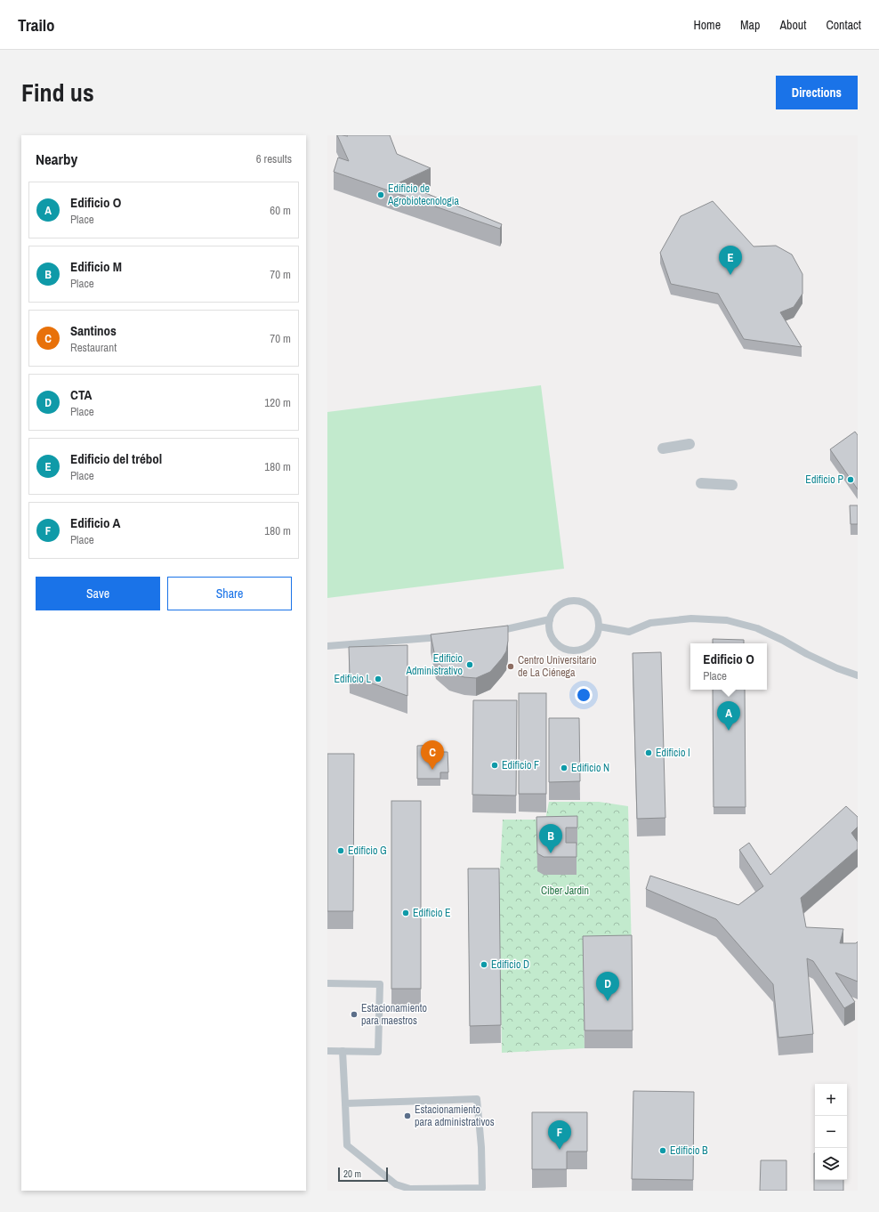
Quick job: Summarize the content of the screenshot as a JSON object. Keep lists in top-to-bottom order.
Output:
{
  "parks": ["Ciber Jardin"],
  "places": [
    "Edificio de Agrobiotecnologia",
    "Edificio P",
    "Edificio Administrativo",
    "Centro Universitario de La Ciénega",
    "Edificio L",
    "Edificio I",
    "Edificio F",
    "Edificio N",
    "Edificio G",
    "Edificio E",
    "Edificio D",
    "Estacionamiento para maestros",
    "Estacionamiento para administrativos",
    "Edificio B"
  ],
  "scale_bar": "20 m",
  "page": {
    "header": "Trailo",
    "nav": [
      "Home",
      "Map",
      "About",
      "Contact"
    ],
    "title": "Find us",
    "buttons": [
      "Directions",
      ["Save", "Share"]
    ],
    "heading": ["Nearby", "6 results"],
    "list": [
      {
        "mark": "A",
        "name": "Edificio O",
        "note": "Place",
        "value": "60 m"
      },
      {
        "mark": "B",
        "name": "Edificio M",
        "note": "Place",
        "value": "70 m"
      },
      {
        "mark": "C",
        "name": "Santinos",
        "note": "Restaurant",
        "value": "70 m"
      },
      {
        "mark": "D",
        "name": "CTA",
        "note": "Place",
        "value": "120 m"
      },
      {
        "mark": "E",
        "name": "Edificio del trébol",
        "note": "Place",
        "value": "180 m"
      },
      {
        "mark": "F",
        "name": "Edificio A",
        "note": "Place",
        "value": "180 m"
      }
    ],
    "pins": [
      "E",
      "A",
      "C",
      "B",
      "D",
      "F"
    ],
    "popup": ["Edificio O", "Place"],
    "map_buttons": ["+", "−"],
    "scale": "20 m"
  }
}
